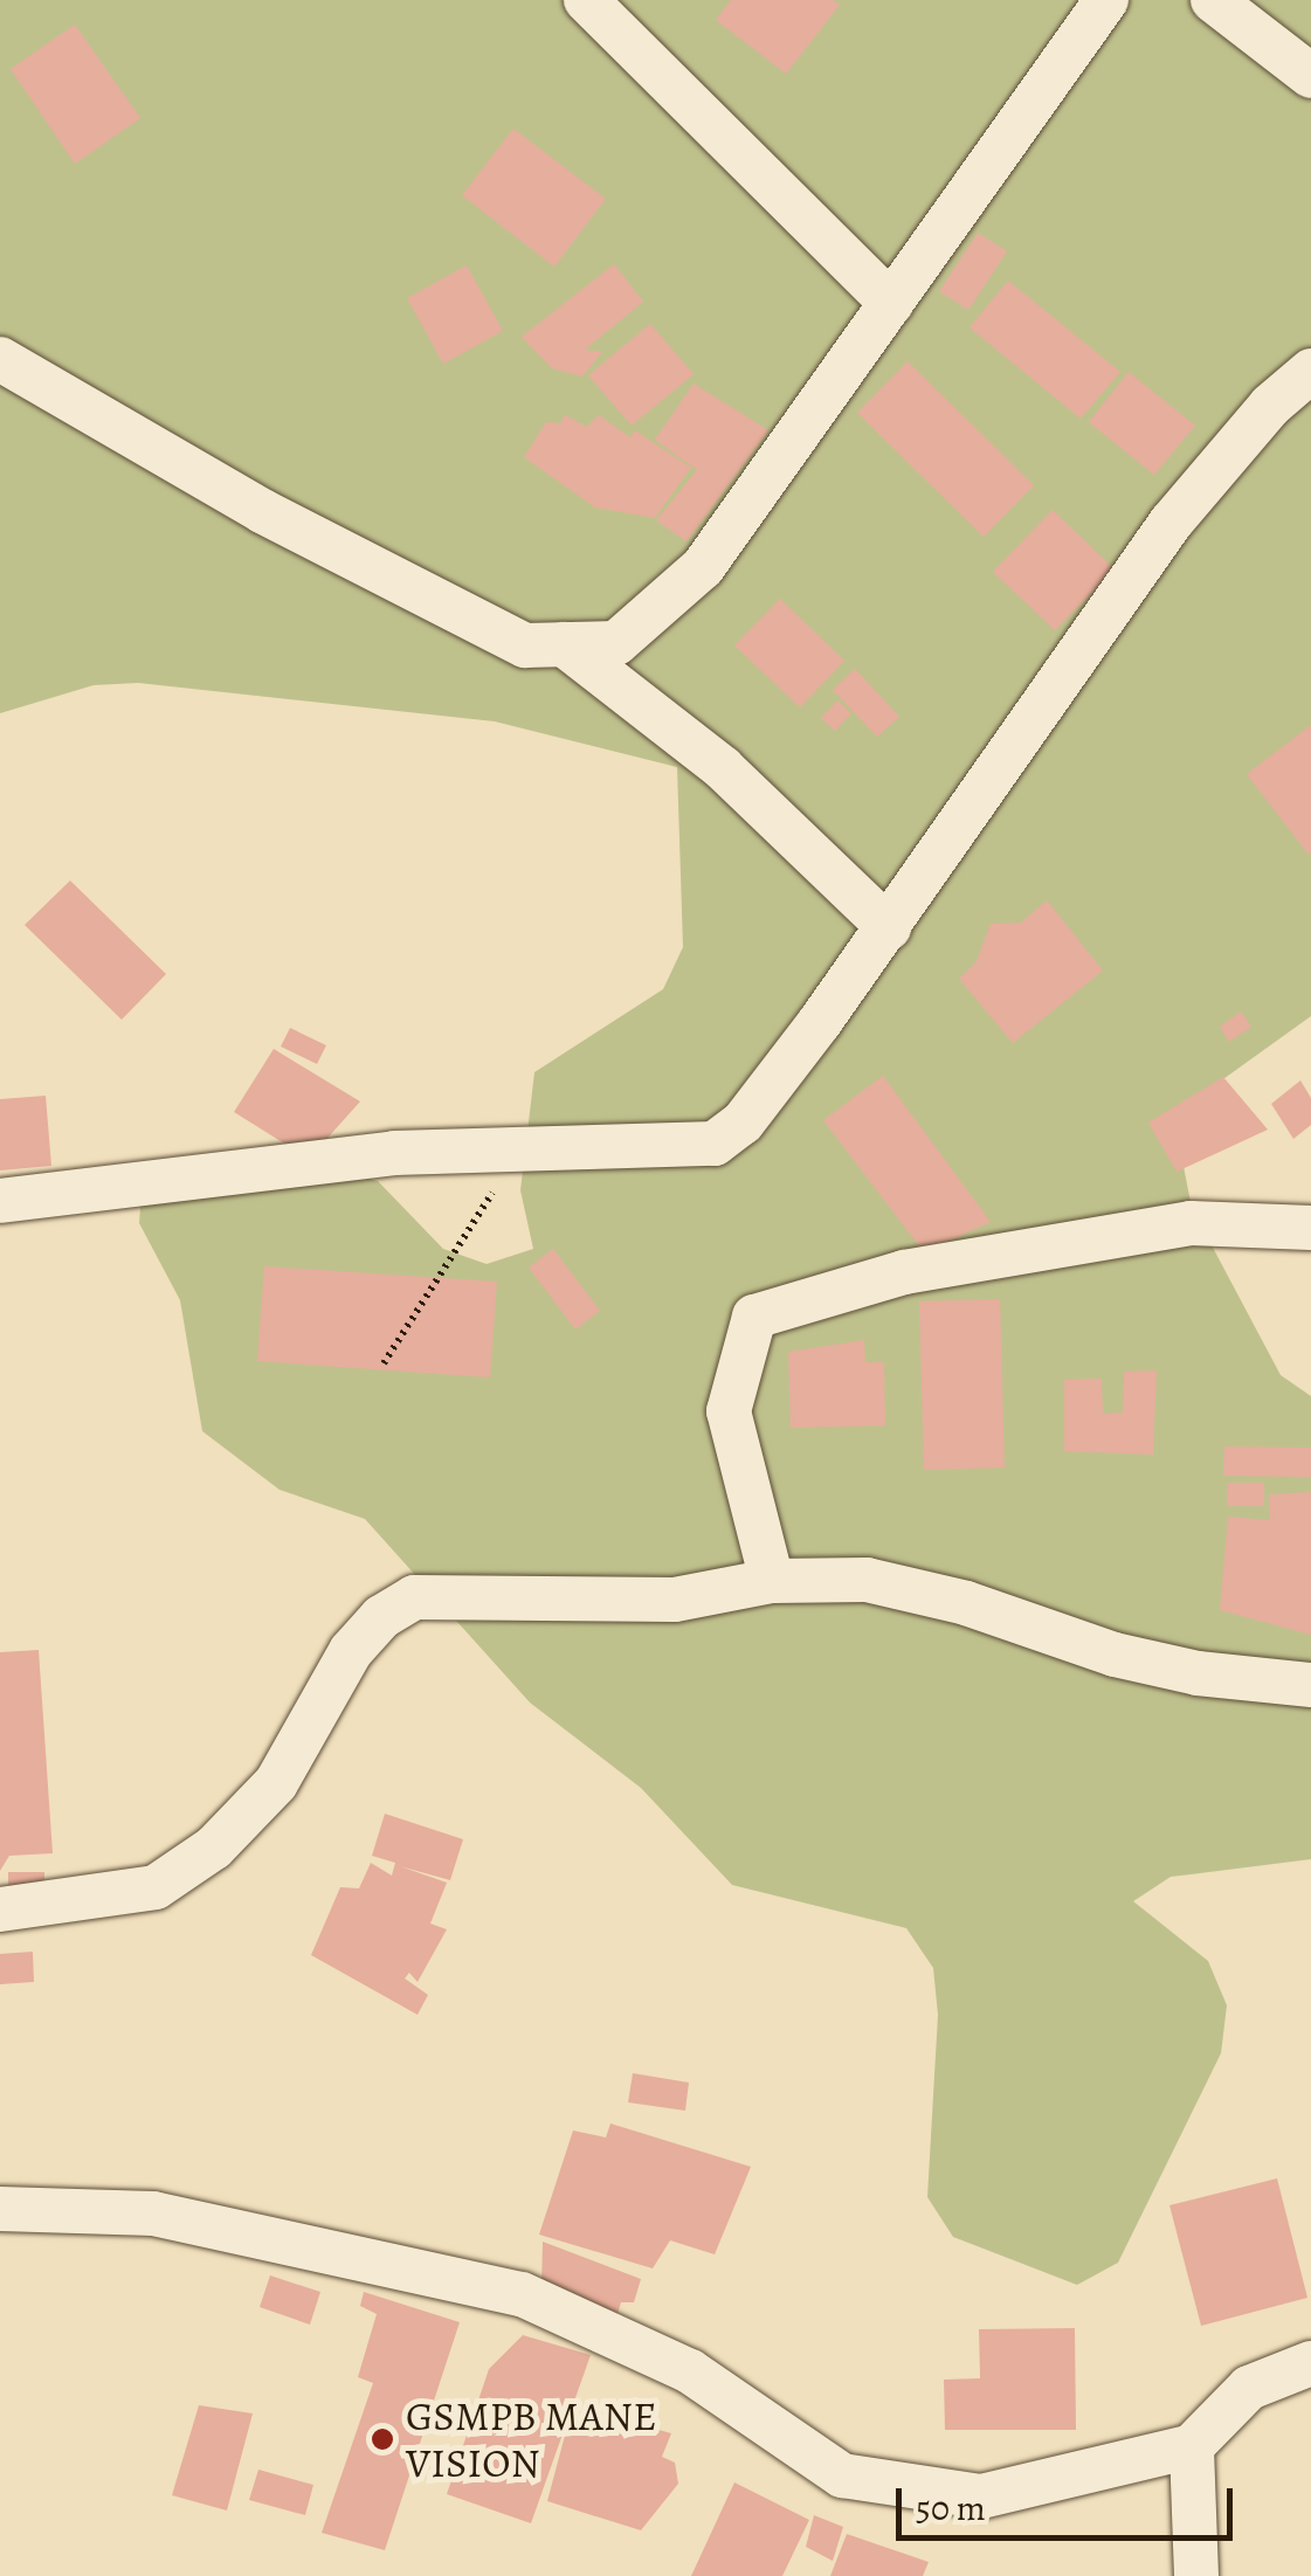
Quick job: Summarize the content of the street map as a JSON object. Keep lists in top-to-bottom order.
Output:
{
  "places": ["GSMPB MANE VISION"],
  "scale_bar": "50 m"
}
